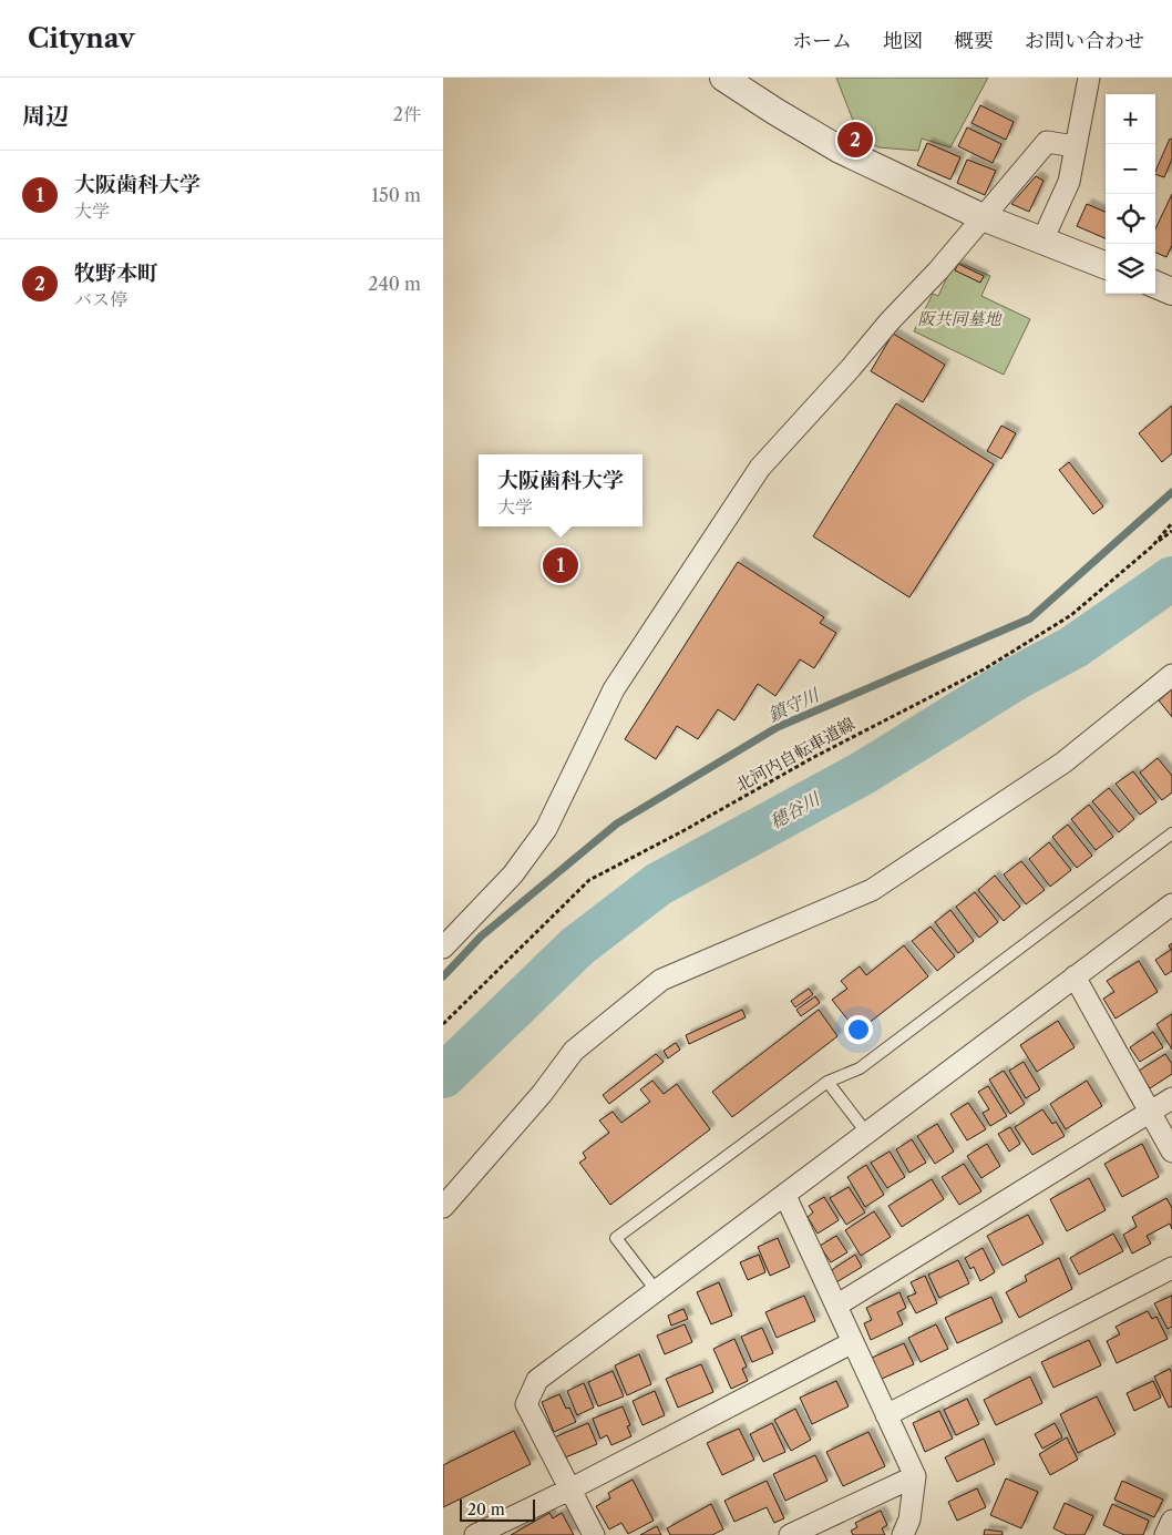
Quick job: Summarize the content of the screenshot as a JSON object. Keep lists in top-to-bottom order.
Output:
{
  "streets": {
    "path": ["北河内自転車道線"]
  },
  "water": ["鎮守川", "穂谷川"],
  "parks": ["阪共同墓地"],
  "scale_bar": "20 m",
  "page": {
    "header": "Citynav",
    "nav": [
      "ホーム",
      "地図",
      "概要",
      "お問い合わせ"
    ],
    "heading": ["周辺", "2件"],
    "map_buttons": ["+", "−"],
    "pins": ["2", "1"],
    "list": [
      {
        "mark": "1",
        "name": "大阪歯科大学",
        "note": "大学",
        "value": "150 m"
      },
      {
        "mark": "2",
        "name": "牧野本町",
        "note": "バス停",
        "value": "240 m"
      }
    ],
    "popup": ["大阪歯科大学", "大学"],
    "scale": "20 m"
  }
}
